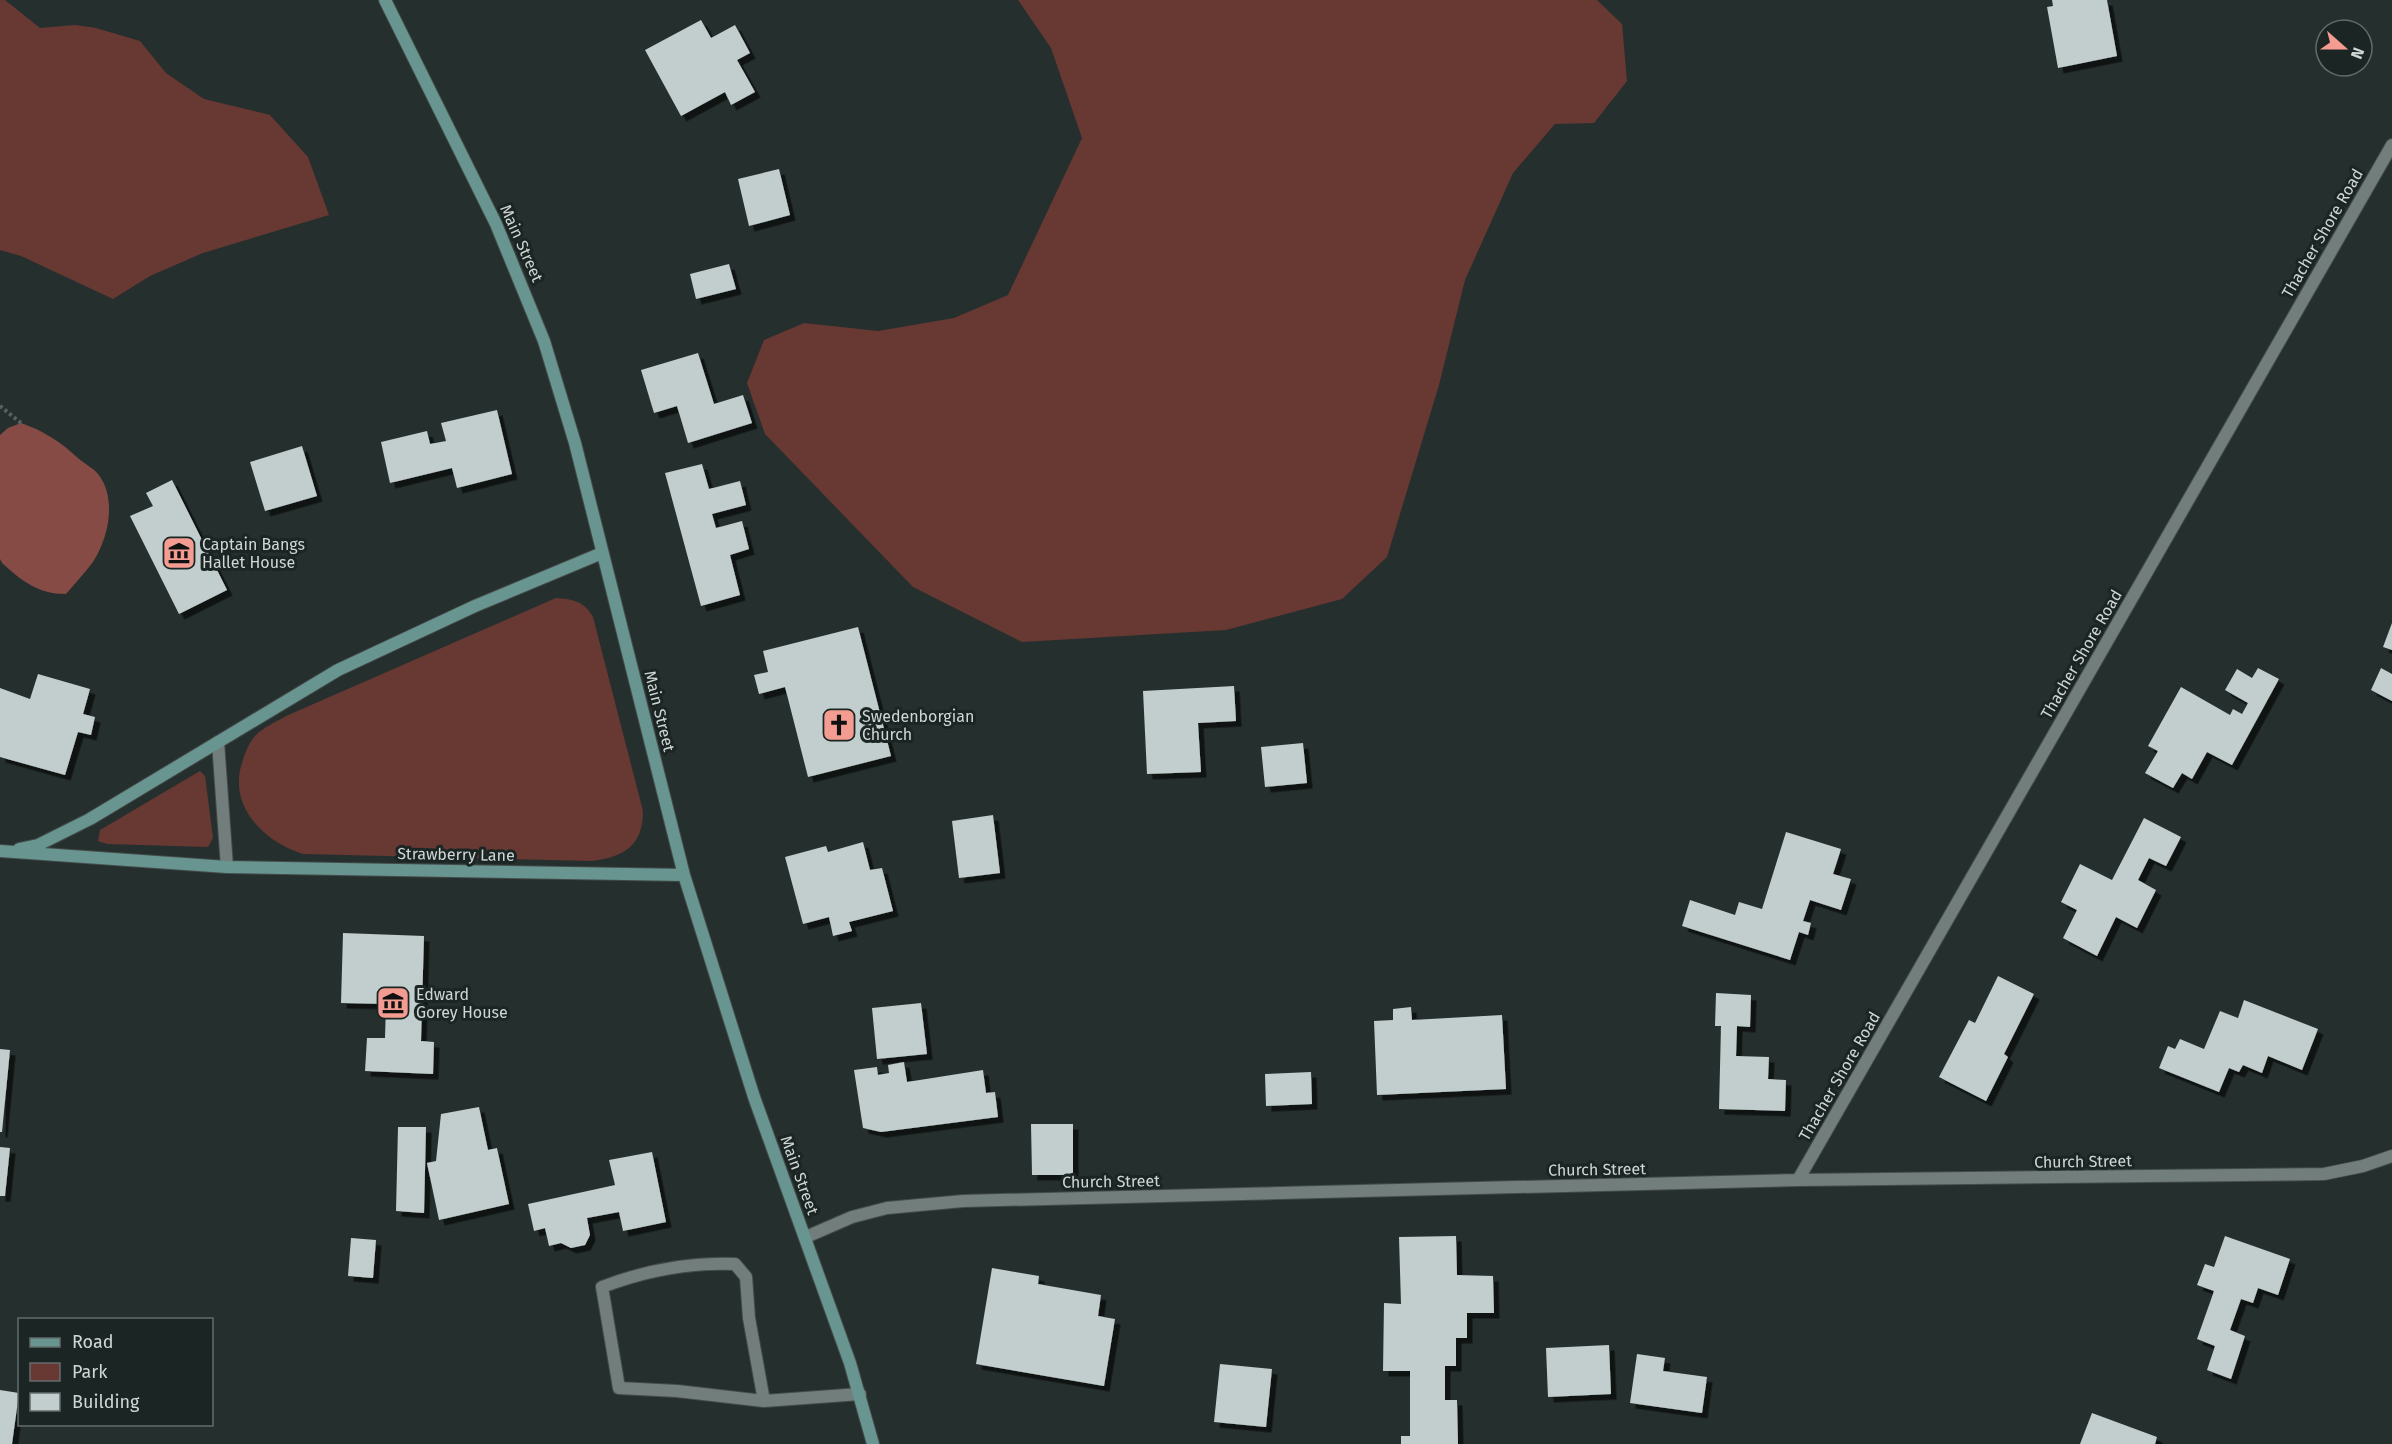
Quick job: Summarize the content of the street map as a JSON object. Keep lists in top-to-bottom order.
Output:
{
  "streets": {
    "main road": ["Main Street", "Strawberry Lane"],
    "street": ["Thacher Shore Road", "Church Street"]
  },
  "crossings": [
    ["Thacher Shore Road", "Church Street"],
    ["Main Street", "Strawberry Lane"],
    ["Main Street", "Church Street"]
  ],
  "places": {
    "museum": ["Captain Bangs Hallet House", "Edward Gorey House"],
    "church": ["Swedenborgian Church"]
  },
  "legend": ["Road", "Park", "Building"],
  "north": "right"
}
